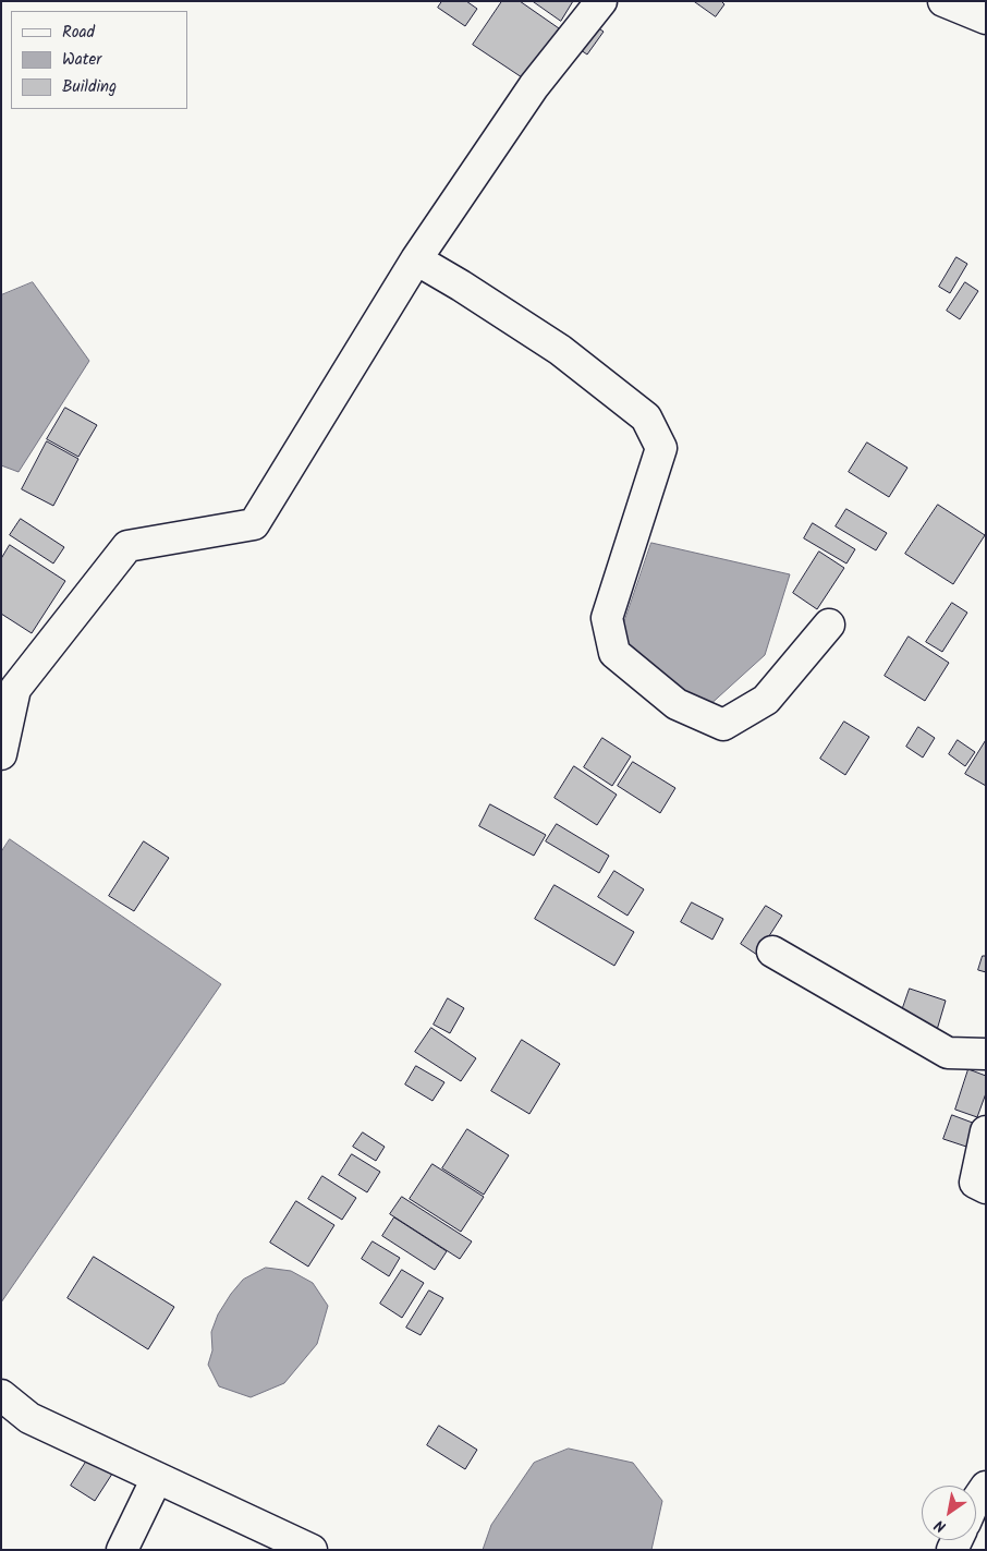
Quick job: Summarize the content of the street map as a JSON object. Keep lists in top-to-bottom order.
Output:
{
  "legend": ["Road", "Water", "Building"],
  "north": "bottom left"
}
